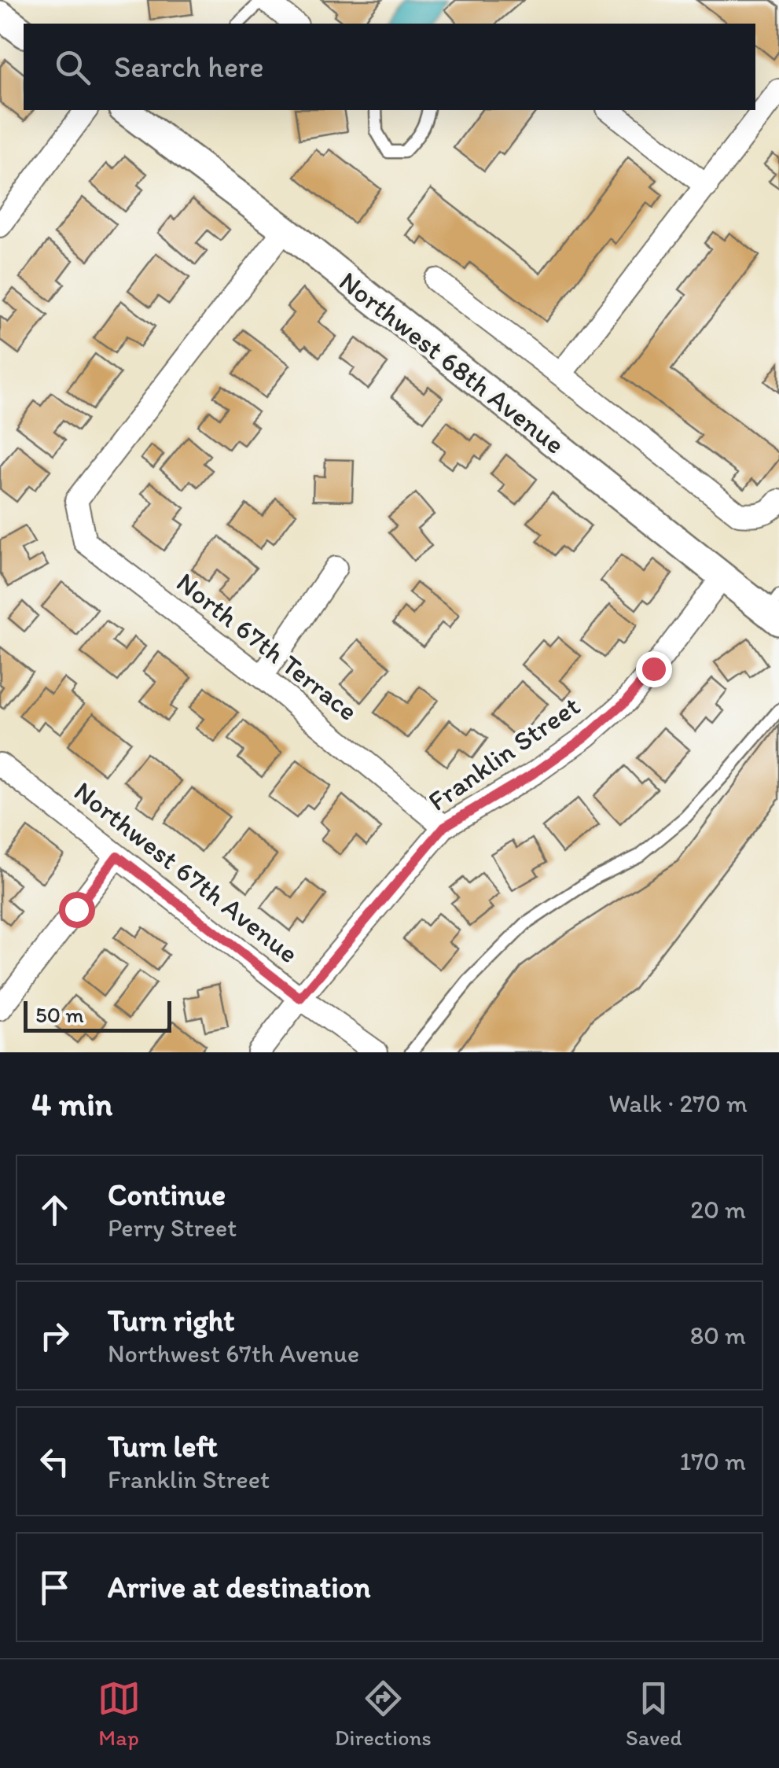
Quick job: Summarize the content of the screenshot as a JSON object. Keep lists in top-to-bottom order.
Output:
{
  "streets": {
    "street": [
      "Northwest 68th Avenue",
      "North 67th Terrace",
      "Franklin Street",
      "Northwest 67th Avenue"
    ]
  },
  "crossings": [
    ["Northwest 68th Avenue", "North 67th Terrace"],
    ["Northwest 68th Avenue", "Franklin Street"],
    ["North 67th Terrace", "Franklin Street"],
    ["Franklin Street", "Northwest 67th Avenue"]
  ],
  "scale_bar": "50 m",
  "page": {
    "search": "Search here",
    "scale": "50 m",
    "heading": ["4 min", "Walk · 270 m"],
    "list": [
      ["Continue", "Perry Street", "20 m"],
      ["Turn right", "Northwest 67th Avenue", "80 m"],
      ["Turn left", "Franklin Street", "170 m"],
      "Arrive at destination"
    ],
    "nav": ["Map", "Directions", "Saved"]
  }
}
